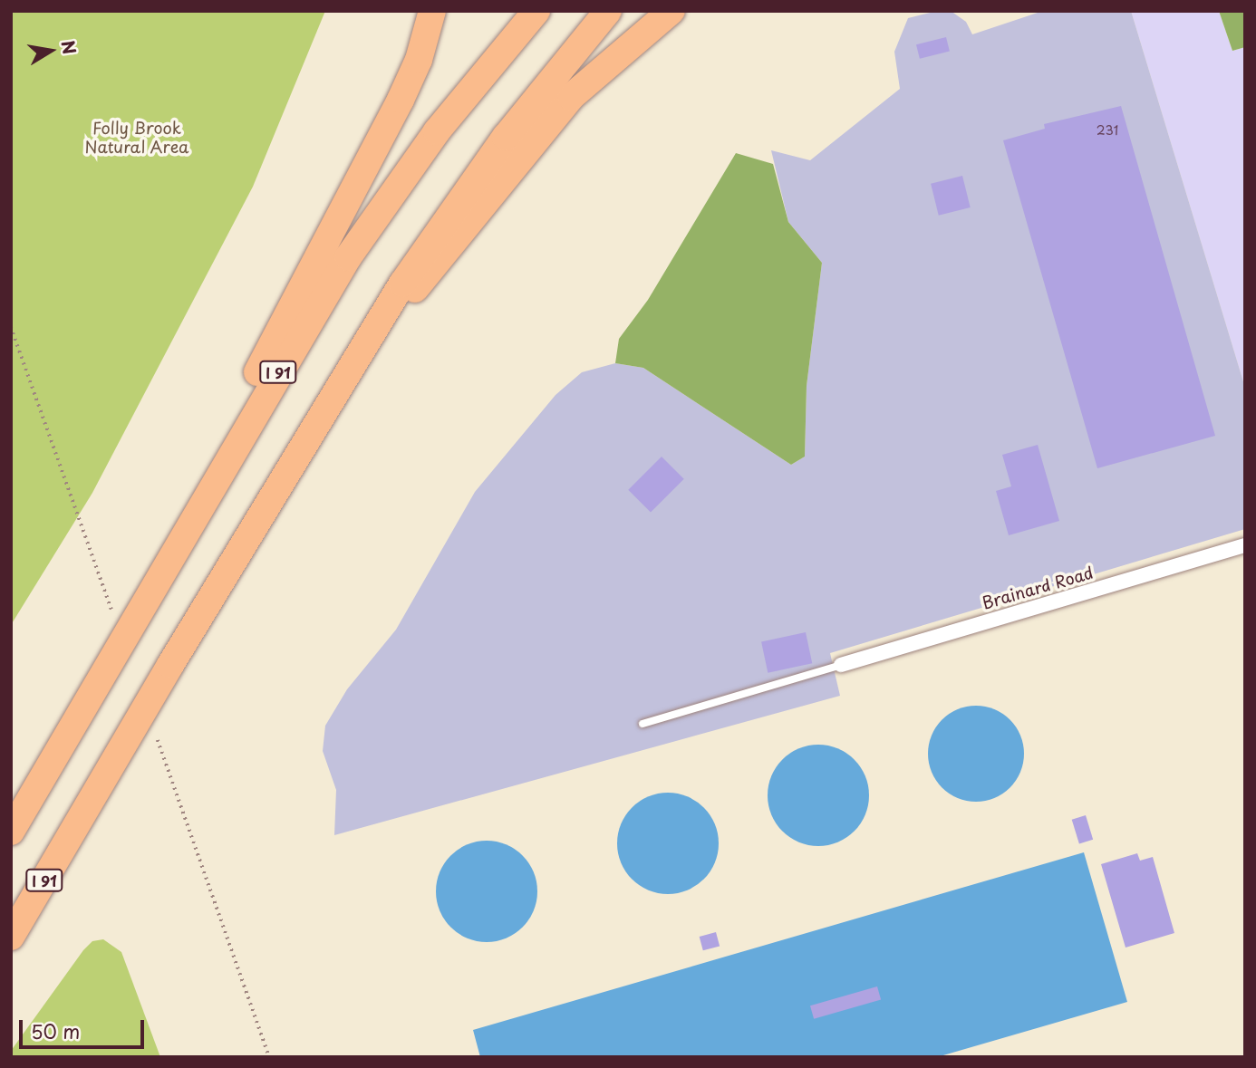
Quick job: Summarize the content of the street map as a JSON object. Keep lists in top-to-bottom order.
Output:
{
  "streets": {
    "highway": ["I 91"],
    "street": ["Brainard Road"]
  },
  "parks": ["Folly Brook Natural Area"],
  "house_numbers": ["231"],
  "scale_bar": "50 m",
  "north": "right"
}
